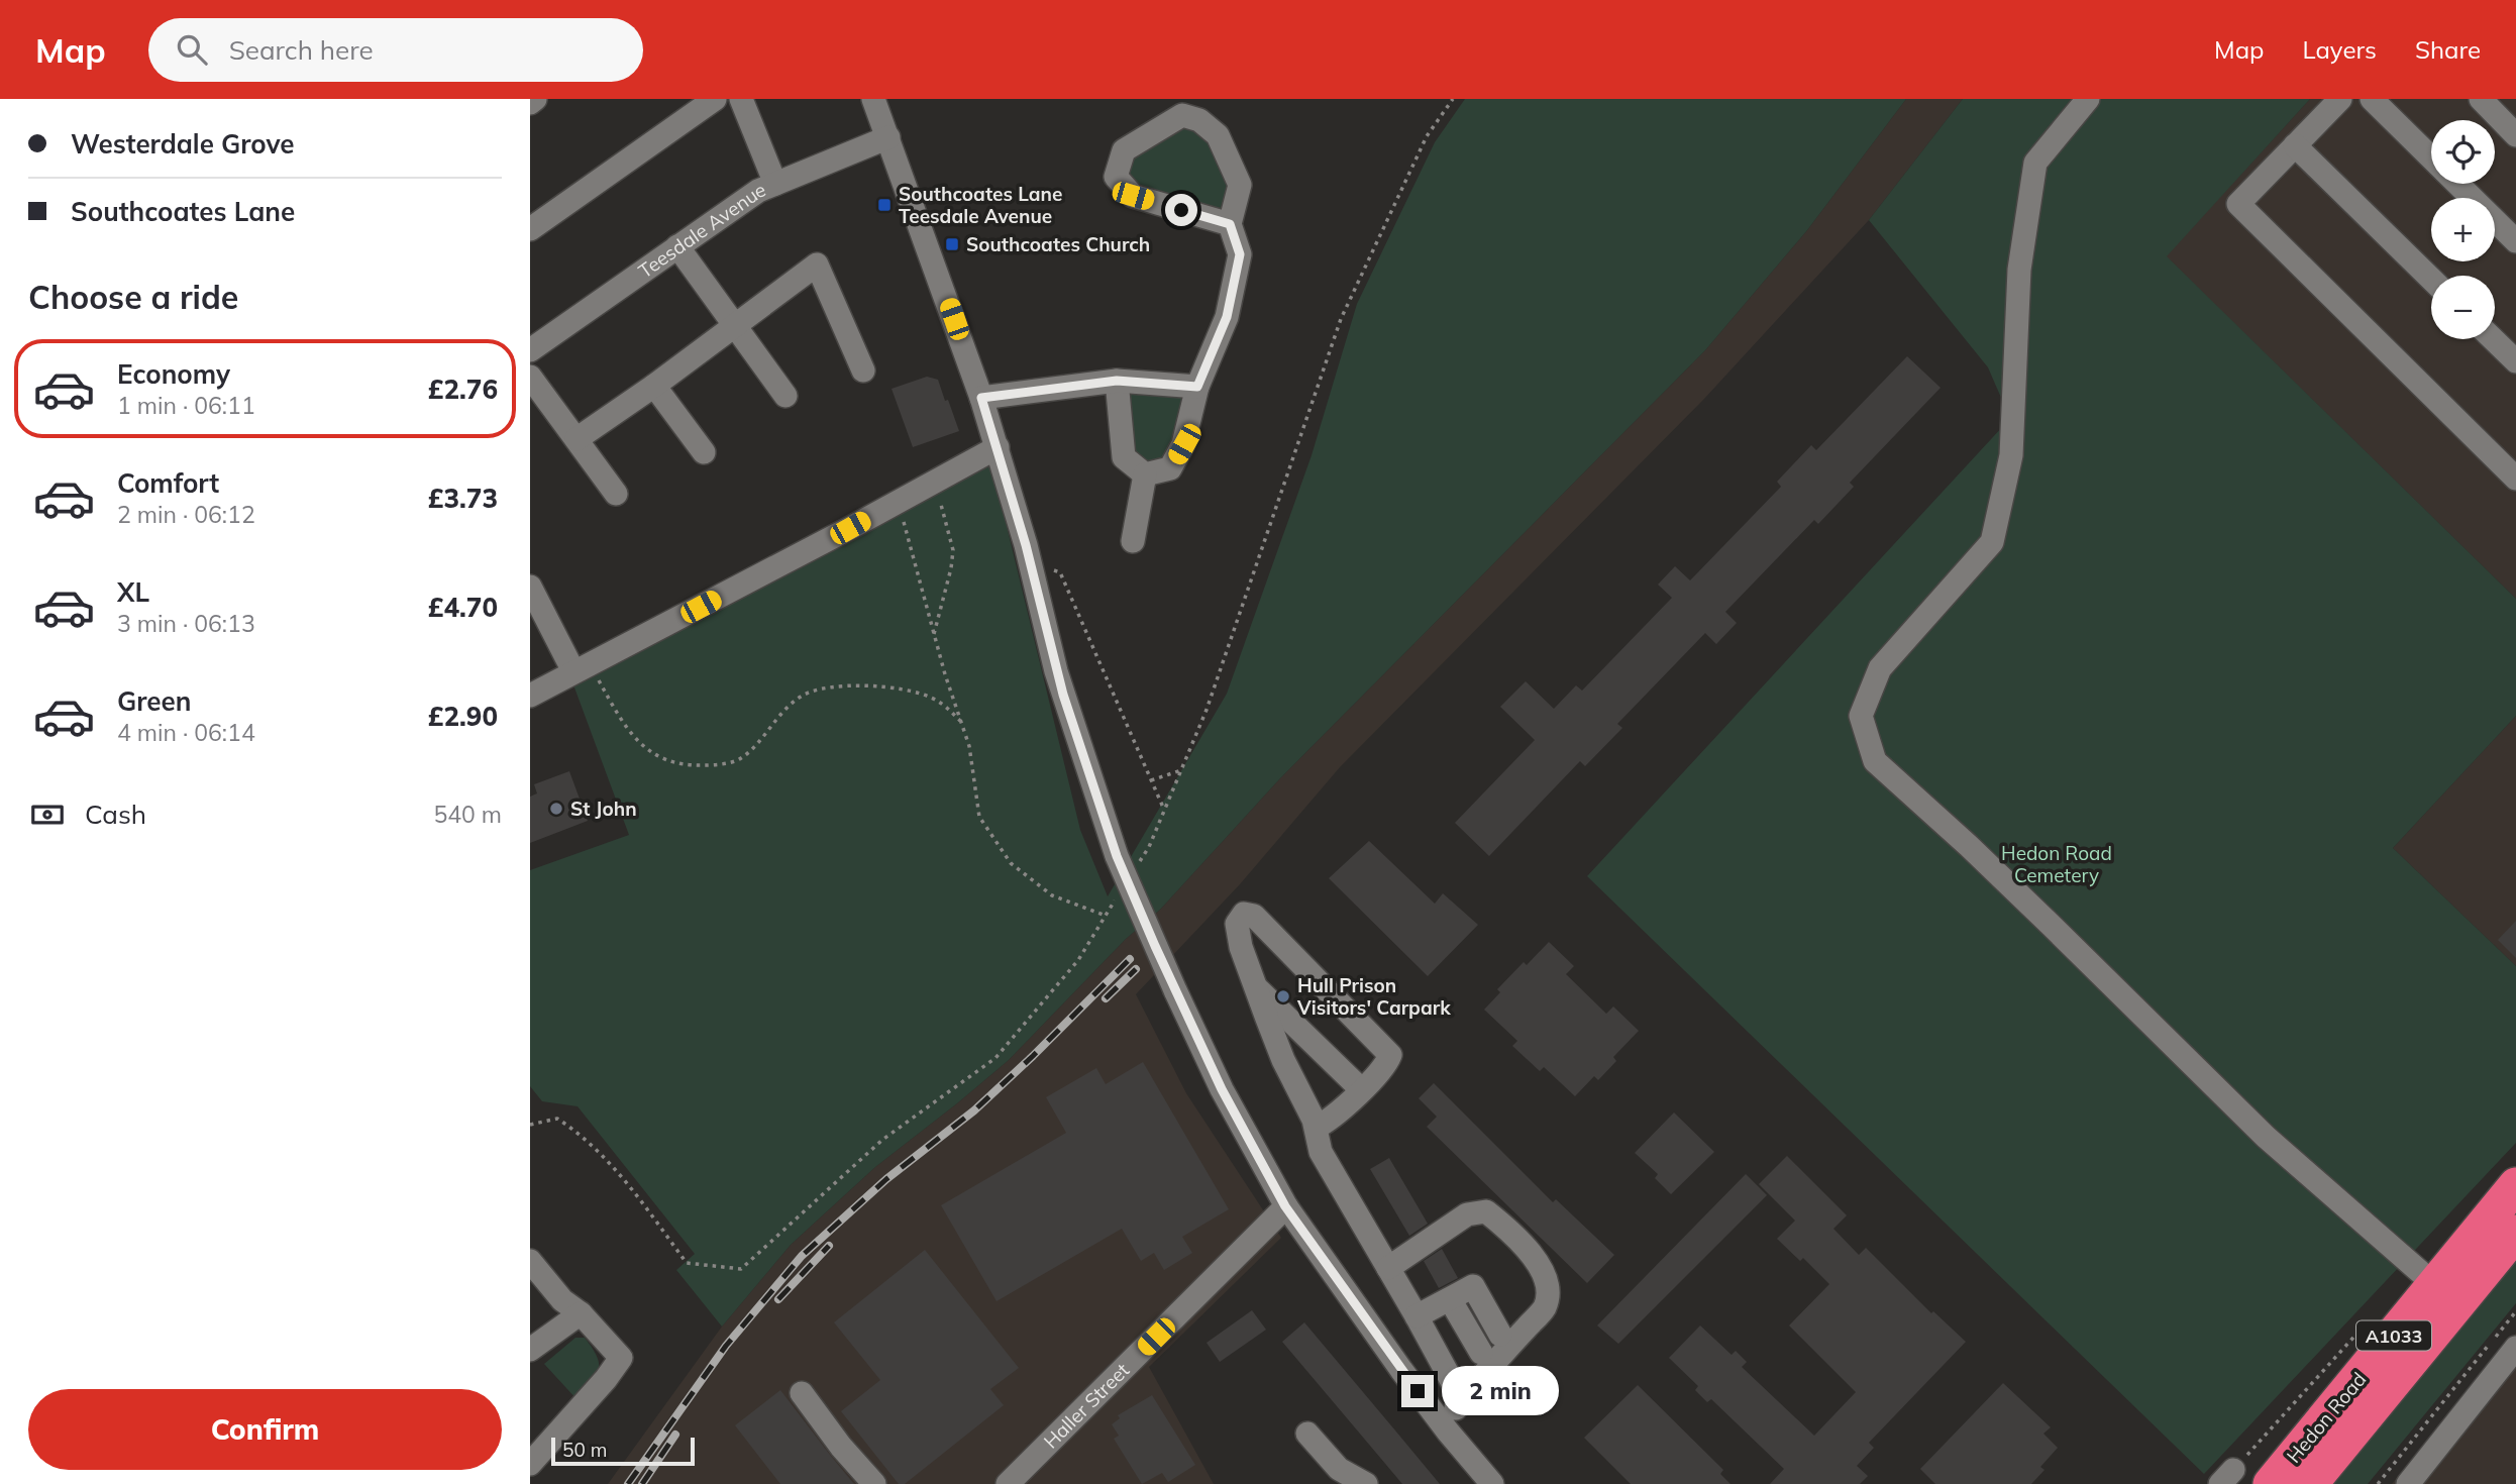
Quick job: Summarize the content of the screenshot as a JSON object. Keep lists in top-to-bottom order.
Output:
{
  "streets": {
    "highway": ["A1033", "Hedon Road"],
    "street": ["Teesdale Avenue", "Haller Street"]
  },
  "parks": ["Hedon Road Cemetery"],
  "places": {
    "transit": ["Southcoates Lane Teesdale Avenue", "Southcoates Church"],
    "other": ["St John", "Hull Prison Visitors' Carpark"]
  },
  "scale_bar": "50 m",
  "page": {
    "header": "Map",
    "search": "Search here",
    "nav": ["Map", "Layers", "Share"],
    "banner": ["Westerdale Grove", "Southcoates Lane"],
    "map_buttons": ["+", "−"],
    "heading": "Choose a ride",
    "list": [
      {
        "name": "Economy",
        "note": "1 min · 06:11",
        "value": "£2.76"
      },
      {
        "name": "Comfort",
        "note": "2 min · 06:12",
        "value": "£3.73"
      },
      {
        "name": "XL",
        "note": "3 min · 06:13",
        "value": "£4.70"
      },
      {
        "name": "Green",
        "note": "4 min · 06:14",
        "value": "£2.90"
      }
    ],
    "pay": ["Cash", "540 m"],
    "bubble": "2 min",
    "buttons": "Confirm",
    "scale": "50 m"
  }
}
